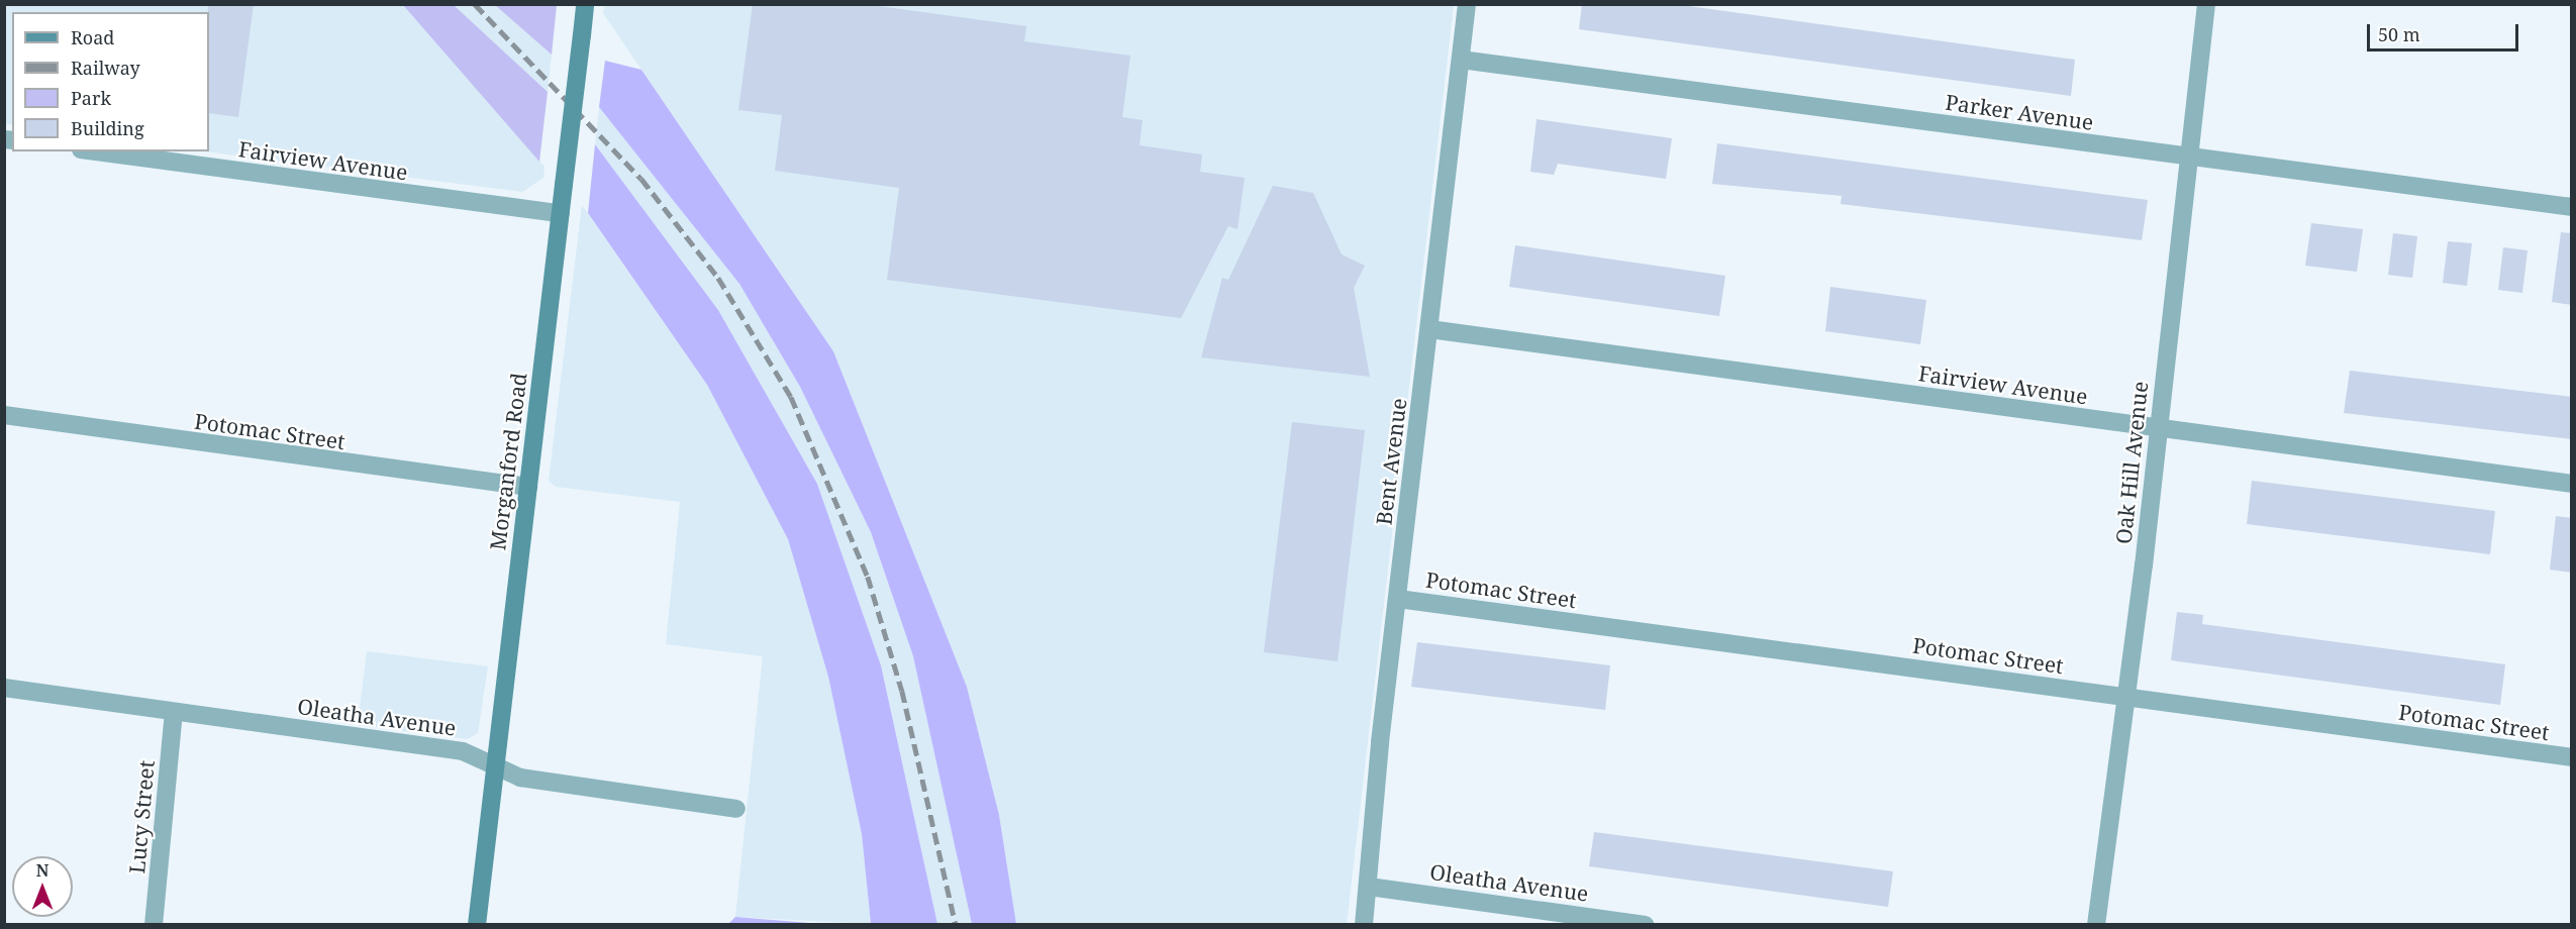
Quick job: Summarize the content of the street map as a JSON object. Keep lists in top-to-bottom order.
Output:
{
  "streets": {
    "street": [
      "Parker Avenue",
      "Fairview Avenue",
      "Potomac Street",
      "Morganford Road",
      "Bent Avenue",
      "Oak Hill Avenue",
      "Oleatha Avenue",
      "Lucy Street"
    ]
  },
  "crossings": [
    ["Parker Avenue", "Bent Avenue"],
    ["Parker Avenue", "Oak Hill Avenue"],
    ["Fairview Avenue", "Morganford Road"],
    ["Fairview Avenue", "Bent Avenue"],
    ["Fairview Avenue", "Oak Hill Avenue"],
    ["Potomac Street", "Morganford Road"],
    ["Potomac Street", "Bent Avenue"],
    ["Potomac Street", "Oak Hill Avenue"],
    ["Morganford Road", "Oleatha Avenue"],
    ["Bent Avenue", "Oleatha Avenue"],
    ["Oleatha Avenue", "Lucy Street"]
  ],
  "legend": [
    "Road",
    "Railway",
    "Park",
    "Building"
  ],
  "scale_bar": "50 m",
  "north": "top"
}
